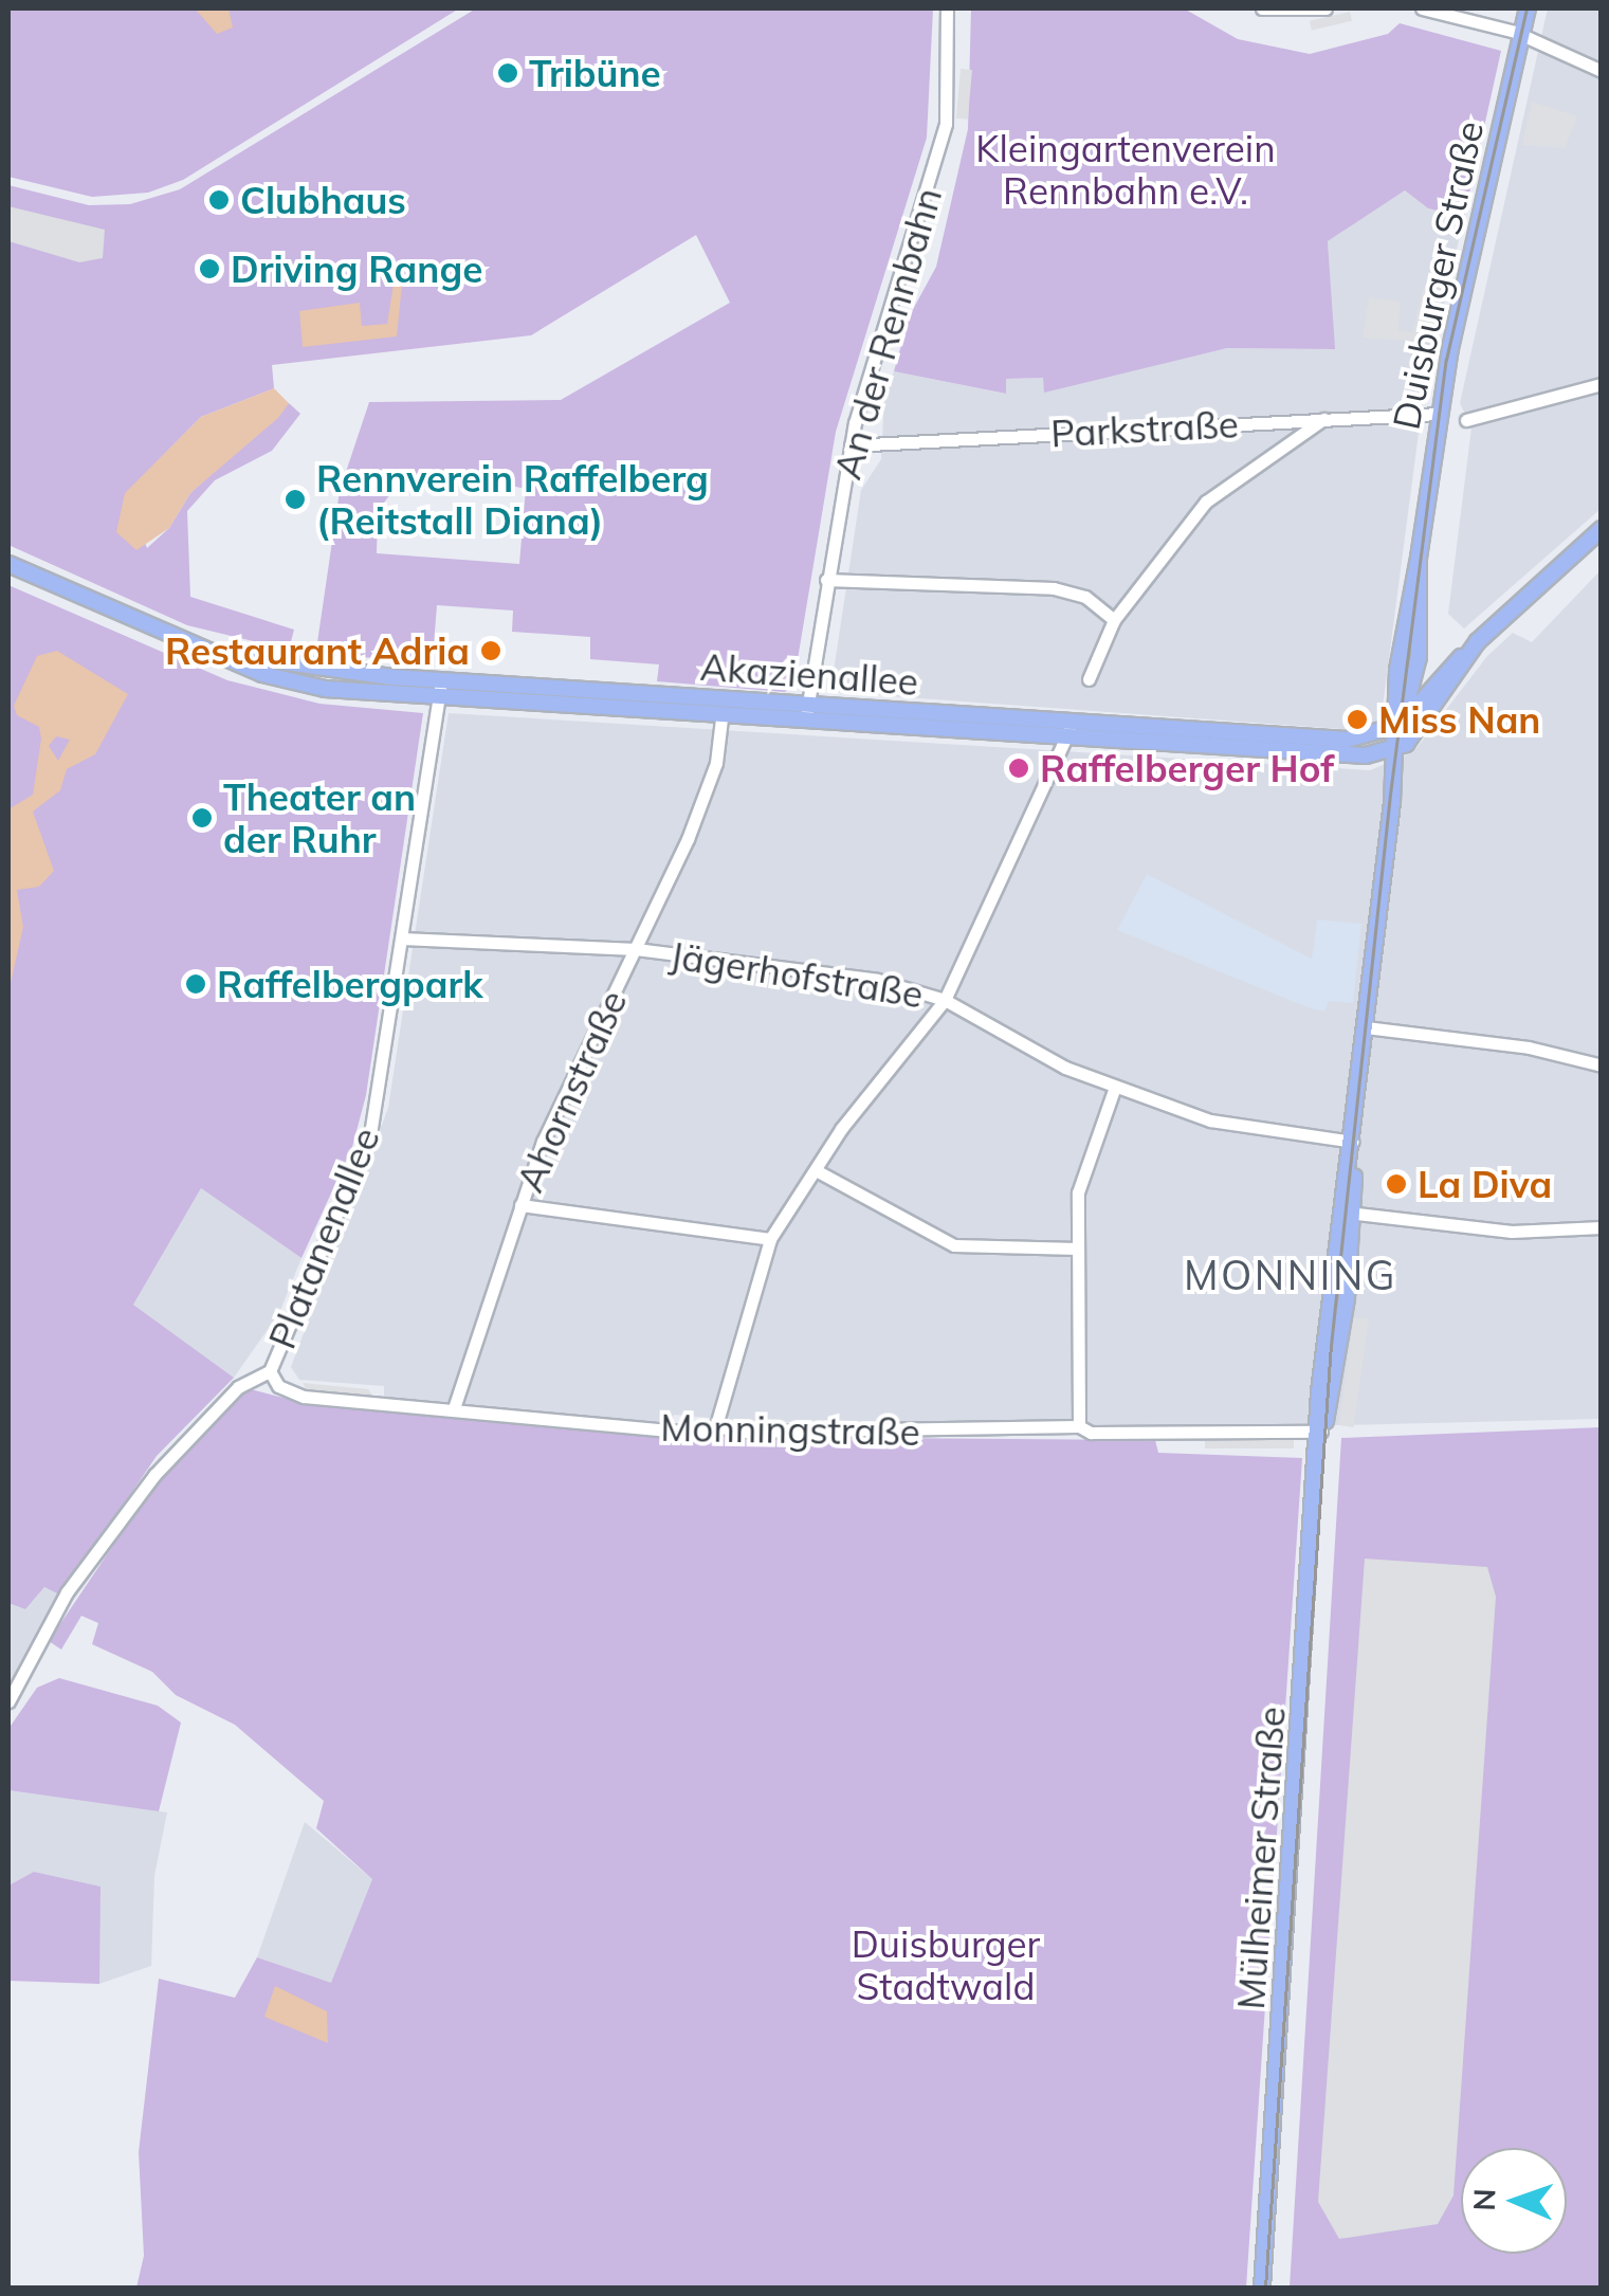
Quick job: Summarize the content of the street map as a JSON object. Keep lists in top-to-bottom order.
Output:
{
  "streets": {
    "main road": ["Duisburger Straße", "Akazienallee", "Mülheimer Straße"],
    "street": [
      "An der Rennbahn",
      "Parkstraße",
      "Jägerhofstraße",
      "Ahornstraße",
      "Platanenallee",
      "Monningstraße"
    ]
  },
  "crossings": [
    ["Duisburger Straße", "Parkstraße"],
    ["Duisburger Straße", "Akazienallee"],
    ["Duisburger Straße", "Jägerhofstraße"],
    ["Duisburger Straße", "Monningstraße"],
    ["Duisburger Straße", "Mülheimer Straße"],
    ["An der Rennbahn", "Parkstraße"],
    ["An der Rennbahn", "Akazienallee"],
    ["Akazienallee", "Ahornstraße"],
    ["Akazienallee", "Platanenallee"],
    ["Jägerhofstraße", "Ahornstraße"],
    ["Jägerhofstraße", "Platanenallee"],
    ["Ahornstraße", "Monningstraße"],
    ["Platanenallee", "Monningstraße"],
    ["Monningstraße", "Mülheimer Straße"]
  ],
  "districts": ["MONNING"],
  "parks": ["Kleingartenverein Rennbahn e.V.", "Duisburger Stadtwald"],
  "places": [
    "Tribüne",
    "Clubhaus",
    "Driving Range",
    "Rennverein Raffelberg (Reitstall Diana)",
    "Restaurant Adria",
    "Miss Nan",
    "Raffelberger Hof",
    "Theater an der Ruhr",
    "Raffelbergpark",
    "La Diva"
  ],
  "north": "left"
}
